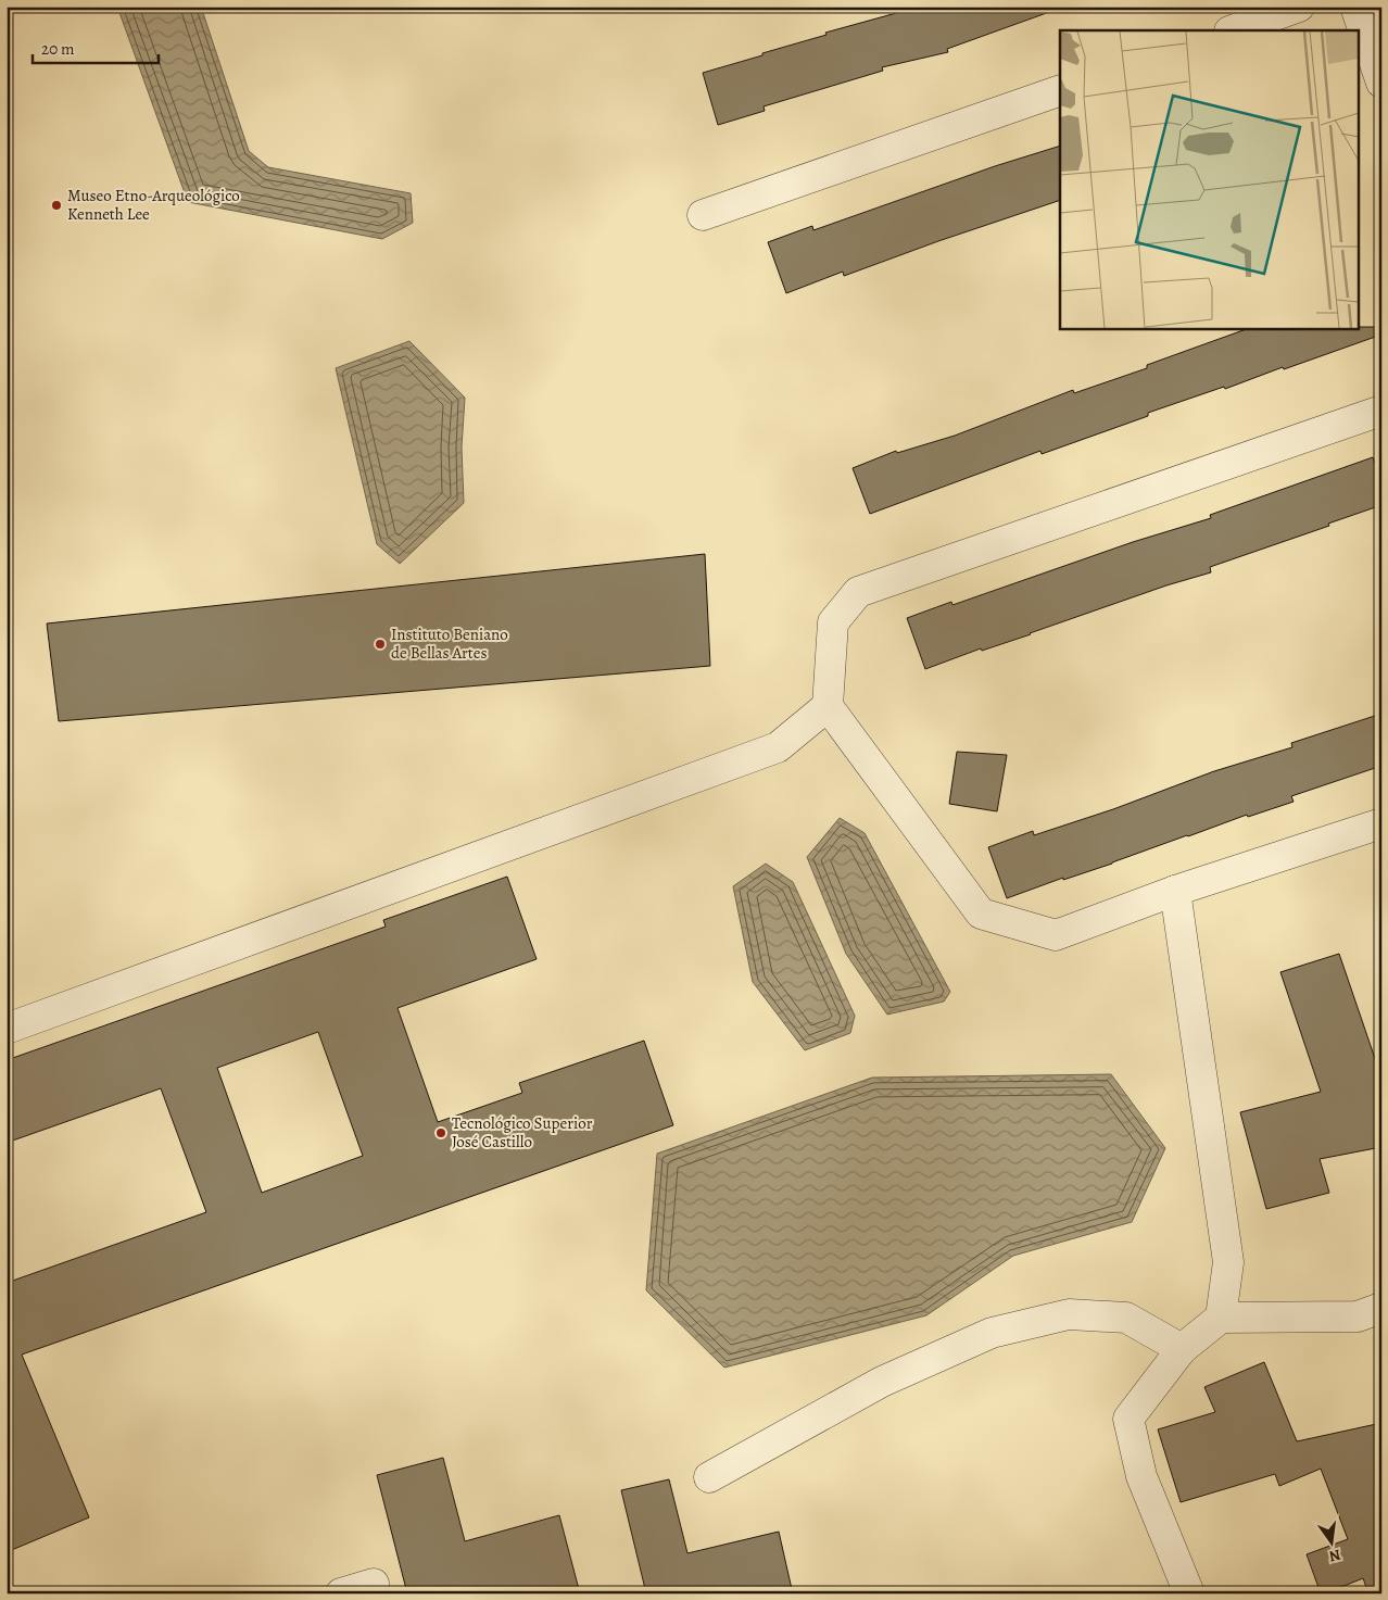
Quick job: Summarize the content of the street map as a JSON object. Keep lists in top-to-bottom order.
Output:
{
  "places": ["Museo Etno-Arqueológico Kenneth Lee", "Instituto Beniano de Bellas Artes", "Tecnológico Superior José Castillo"],
  "scale_bar": "20 m",
  "north": "bottom"
}
